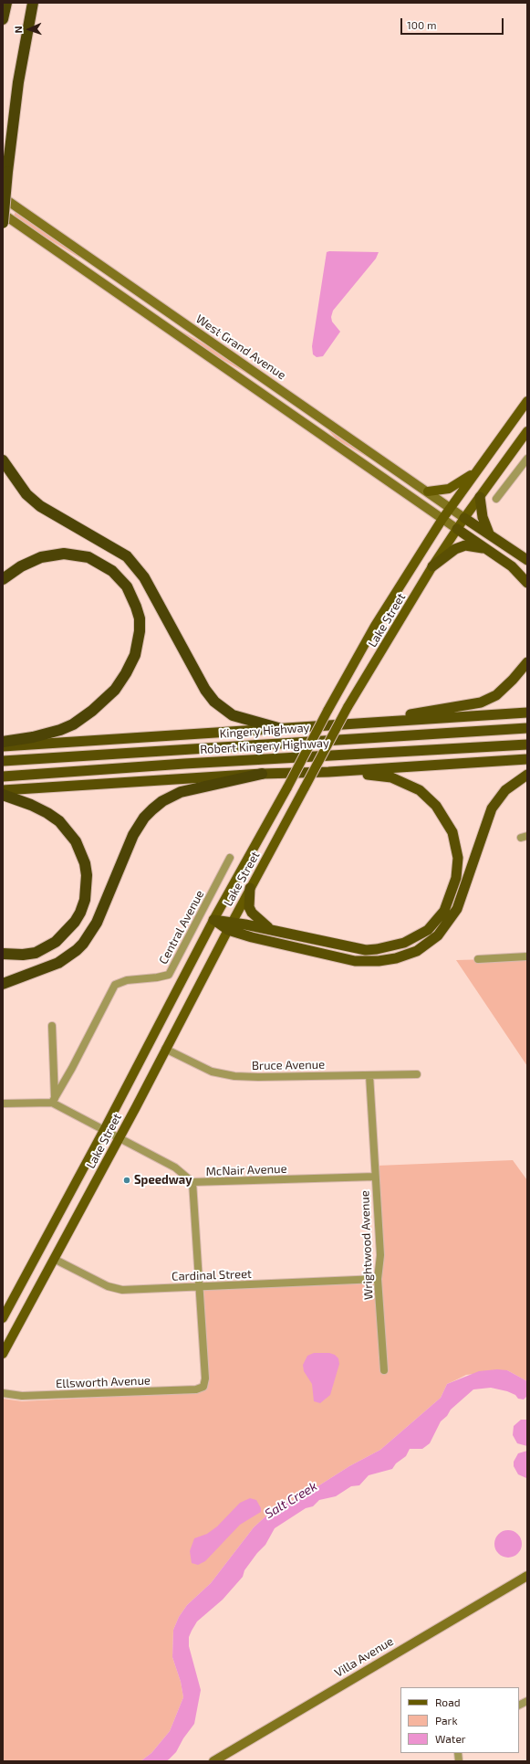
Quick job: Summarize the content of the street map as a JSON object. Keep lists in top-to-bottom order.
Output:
{
  "streets": {
    "highway": ["Kingery Highway", "Robert Kingery Highway"],
    "main road": ["West Grand Avenue", "Lake Street", "Villa Avenue"],
    "street": [
      "Central Avenue",
      "Bruce Avenue",
      "McNair Avenue",
      "Wrightwood Avenue",
      "Cardinal Street",
      "Ellsworth Avenue"
    ]
  },
  "crossings": [
    ["West Grand Avenue", "Lake Street"],
    ["Lake Street", "Bruce Avenue"],
    ["Lake Street", "McNair Avenue"],
    ["Lake Street", "Cardinal Street"],
    ["Central Avenue", "McNair Avenue"],
    ["Bruce Avenue", "Wrightwood Avenue"],
    ["McNair Avenue", "Wrightwood Avenue"],
    ["Wrightwood Avenue", "Cardinal Street"],
    ["Cardinal Street", "Ellsworth Avenue"]
  ],
  "water": ["Salt Creek"],
  "places": ["Speedway"],
  "legend": ["Road", "Park", "Water"],
  "scale_bar": "100 m",
  "north": "left"
}
